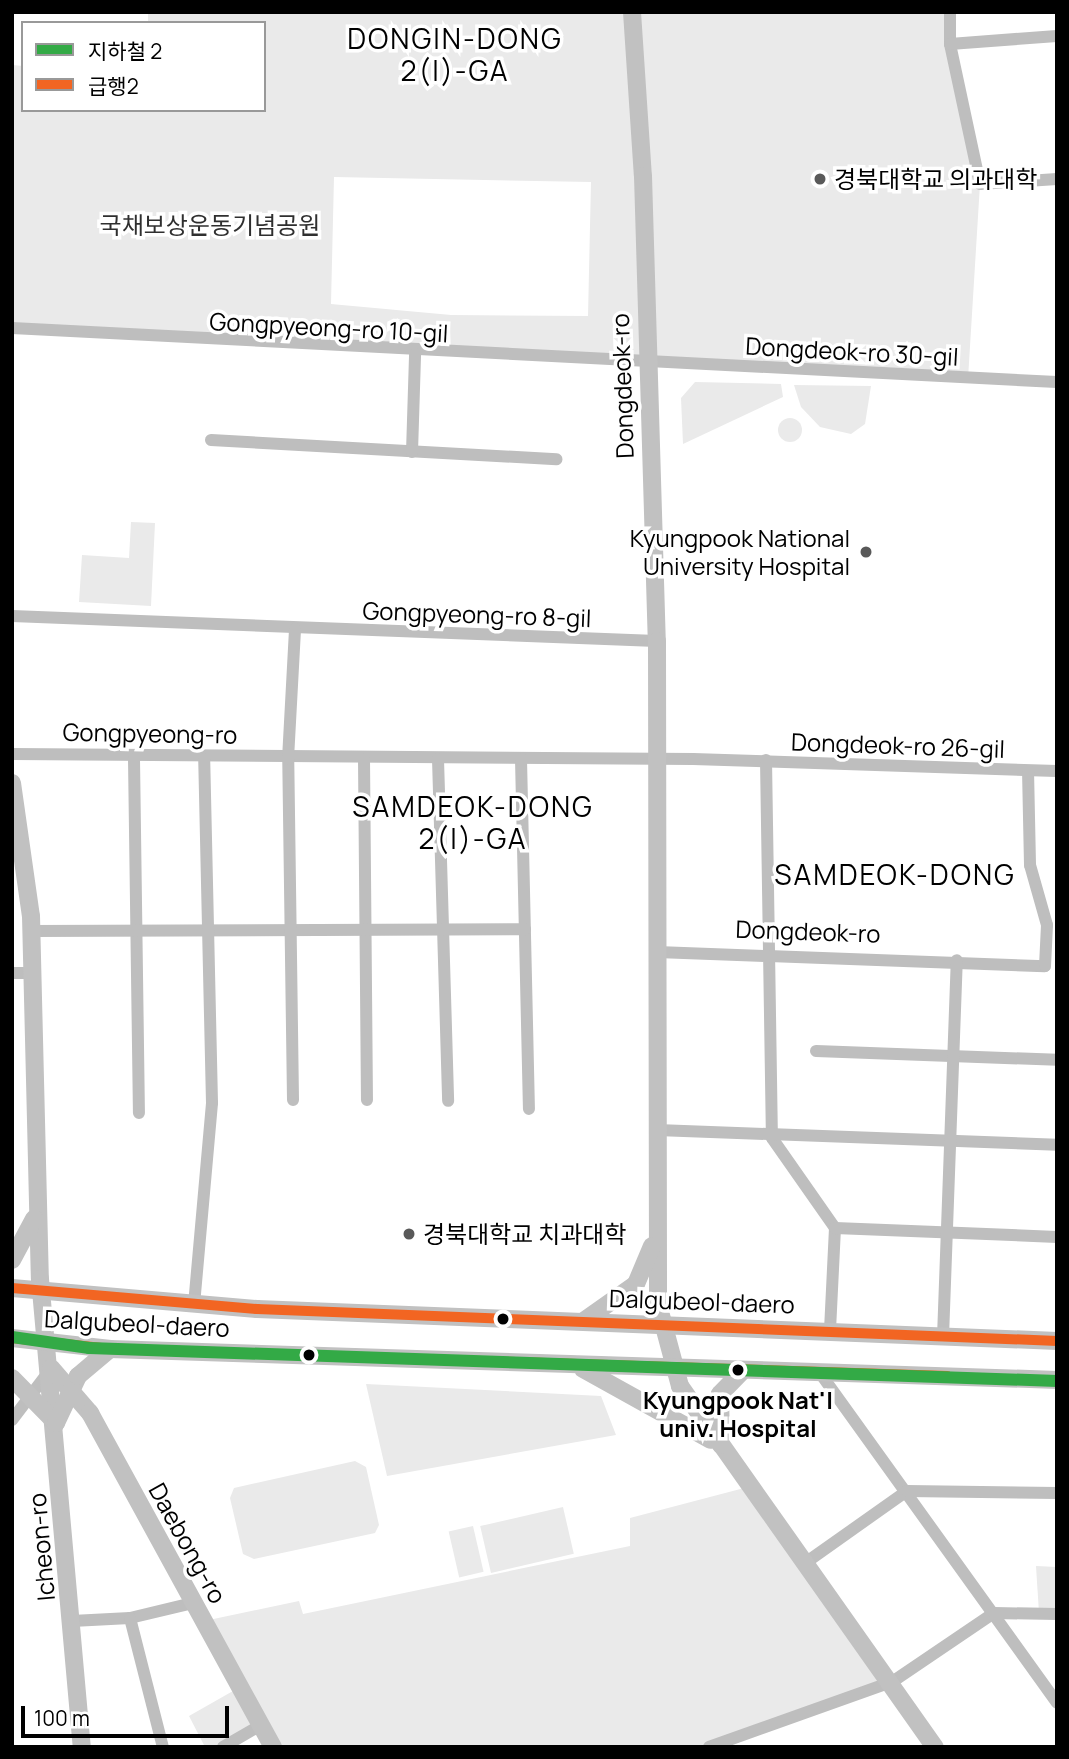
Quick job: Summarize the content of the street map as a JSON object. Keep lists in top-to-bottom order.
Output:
{
  "streets": {
    "main road": [
      "Dongdeok-ro",
      "Dalgubeol-daero",
      "Daebong-ro",
      "Icheon-ro"
    ],
    "street": [
      "Gongpyeong-ro 10-gil",
      "Dongdeok-ro 30-gil",
      "Gongpyeong-ro 8-gil",
      "Gongpyeong-ro",
      "Dongdeok-ro 26-gil"
    ]
  },
  "crossings": [
    ["Gongpyeong-ro 10-gil", "Dongdeok-ro 30-gil"],
    ["Gongpyeong-ro 10-gil", "Dongdeok-ro"],
    ["Dongdeok-ro 30-gil", "Dongdeok-ro"],
    ["Dongdeok-ro", "Gongpyeong-ro 8-gil"],
    ["Dongdeok-ro", "Dongdeok-ro 26-gil"],
    ["Dongdeok-ro", "Dalgubeol-daero"],
    ["Gongpyeong-ro", "Dalgubeol-daero"],
    ["Dalgubeol-daero", "Icheon-ro"],
    ["Daebong-ro", "Icheon-ro"]
  ],
  "districts": ["DONGIN-DONG 2(I)-GA", "SAMDEOK-DONG 2(I)-GA", "SAMDEOK-DONG"],
  "parks": ["국채보상운동기념공원"],
  "places": [
    "경북대학교 의과대학",
    "Kyungpook National University Hospital",
    "경북대학교 치과대학",
    "Kyungpook Nat'l univ. Hospital"
  ],
  "lines": ["transit line 급행2", "metro line 2"],
  "legend": ["지하철 2", "급행2"],
  "scale_bar": "100 m"
}
